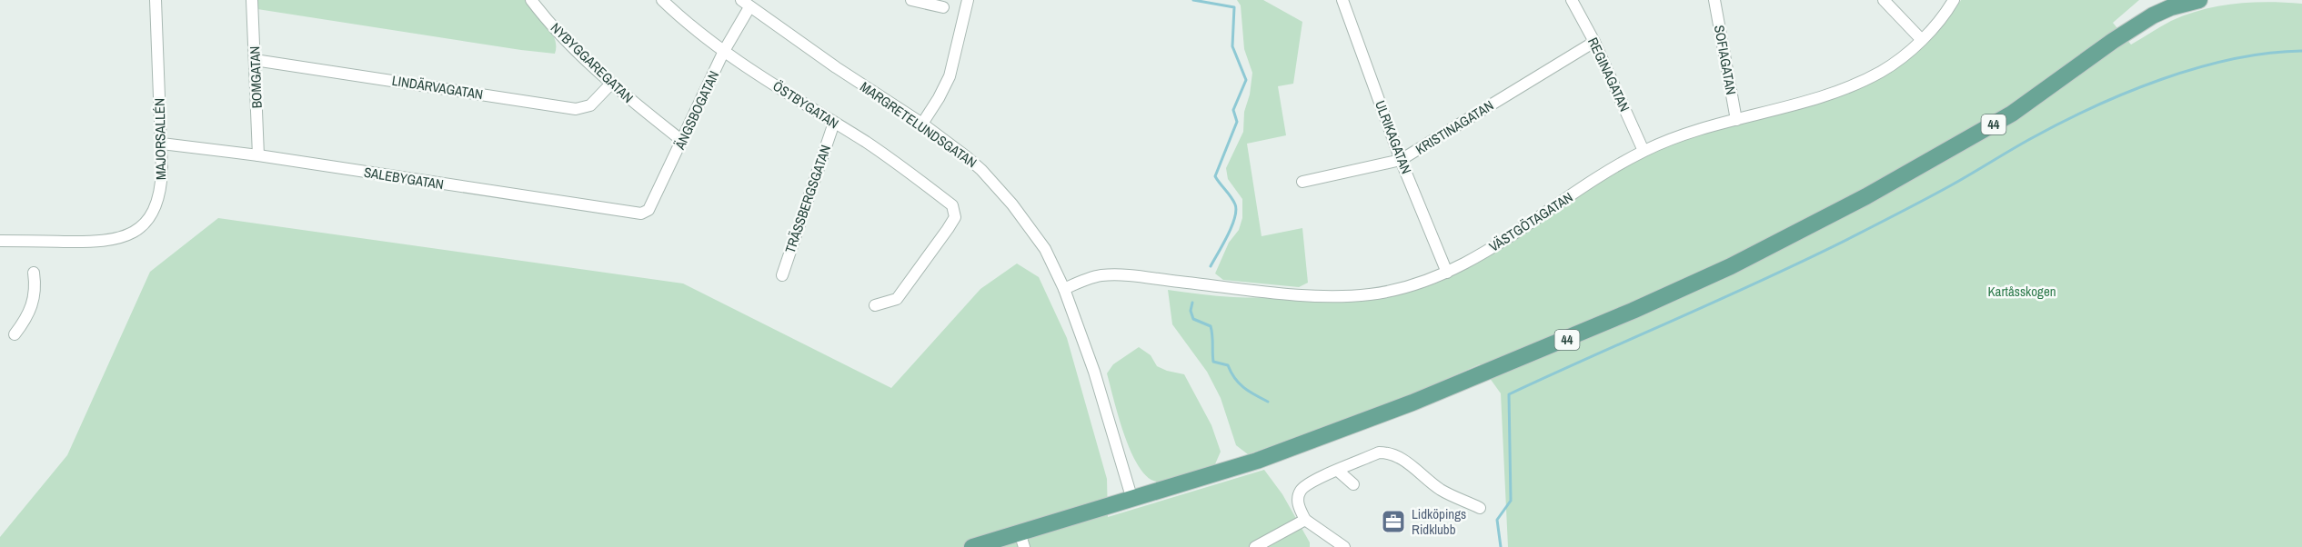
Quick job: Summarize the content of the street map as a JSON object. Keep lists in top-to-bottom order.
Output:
{
  "streets": {
    "main road": ["44"],
    "street": [
      "SOFIAGATAN",
      "NYBYGGAREGATAN",
      "REGINAGATAN",
      "BOMGATAN",
      "LINDÄRVAGATAN",
      "ÖSTBYGATAN",
      "ÄNGSBOGATAN",
      "MARGRETELUNDSGATAN",
      "KRISTINAGATAN",
      "ULRIKAGATAN",
      "MAJORSALLÉN",
      "SALEBYGATAN",
      "TRÄSSBERGSGATAN",
      "VÄSTGÖTAGATAN"
    ]
  },
  "crossings": [
    ["SOFIAGATAN", "VÄSTGÖTAGATAN"],
    ["NYBYGGAREGATAN", "LINDÄRVAGATAN"],
    ["NYBYGGAREGATAN", "ÄNGSBOGATAN"],
    ["REGINAGATAN", "KRISTINAGATAN"],
    ["REGINAGATAN", "VÄSTGÖTAGATAN"],
    ["BOMGATAN", "LINDÄRVAGATAN"],
    ["BOMGATAN", "SALEBYGATAN"],
    ["ÖSTBYGATAN", "ÄNGSBOGATAN"],
    ["ÖSTBYGATAN", "TRÄSSBERGSGATAN"],
    ["ÄNGSBOGATAN", "MARGRETELUNDSGATAN"],
    ["ÄNGSBOGATAN", "SALEBYGATAN"],
    ["MARGRETELUNDSGATAN", "44"],
    ["MARGRETELUNDSGATAN", "VÄSTGÖTAGATAN"],
    ["KRISTINAGATAN", "ULRIKAGATAN"],
    ["ULRIKAGATAN", "VÄSTGÖTAGATAN"],
    ["MAJORSALLÉN", "SALEBYGATAN"]
  ],
  "parks": ["Kartåsskogen"],
  "places": {
    "office": ["Lidköpings Ridklubb"]
  }
}
